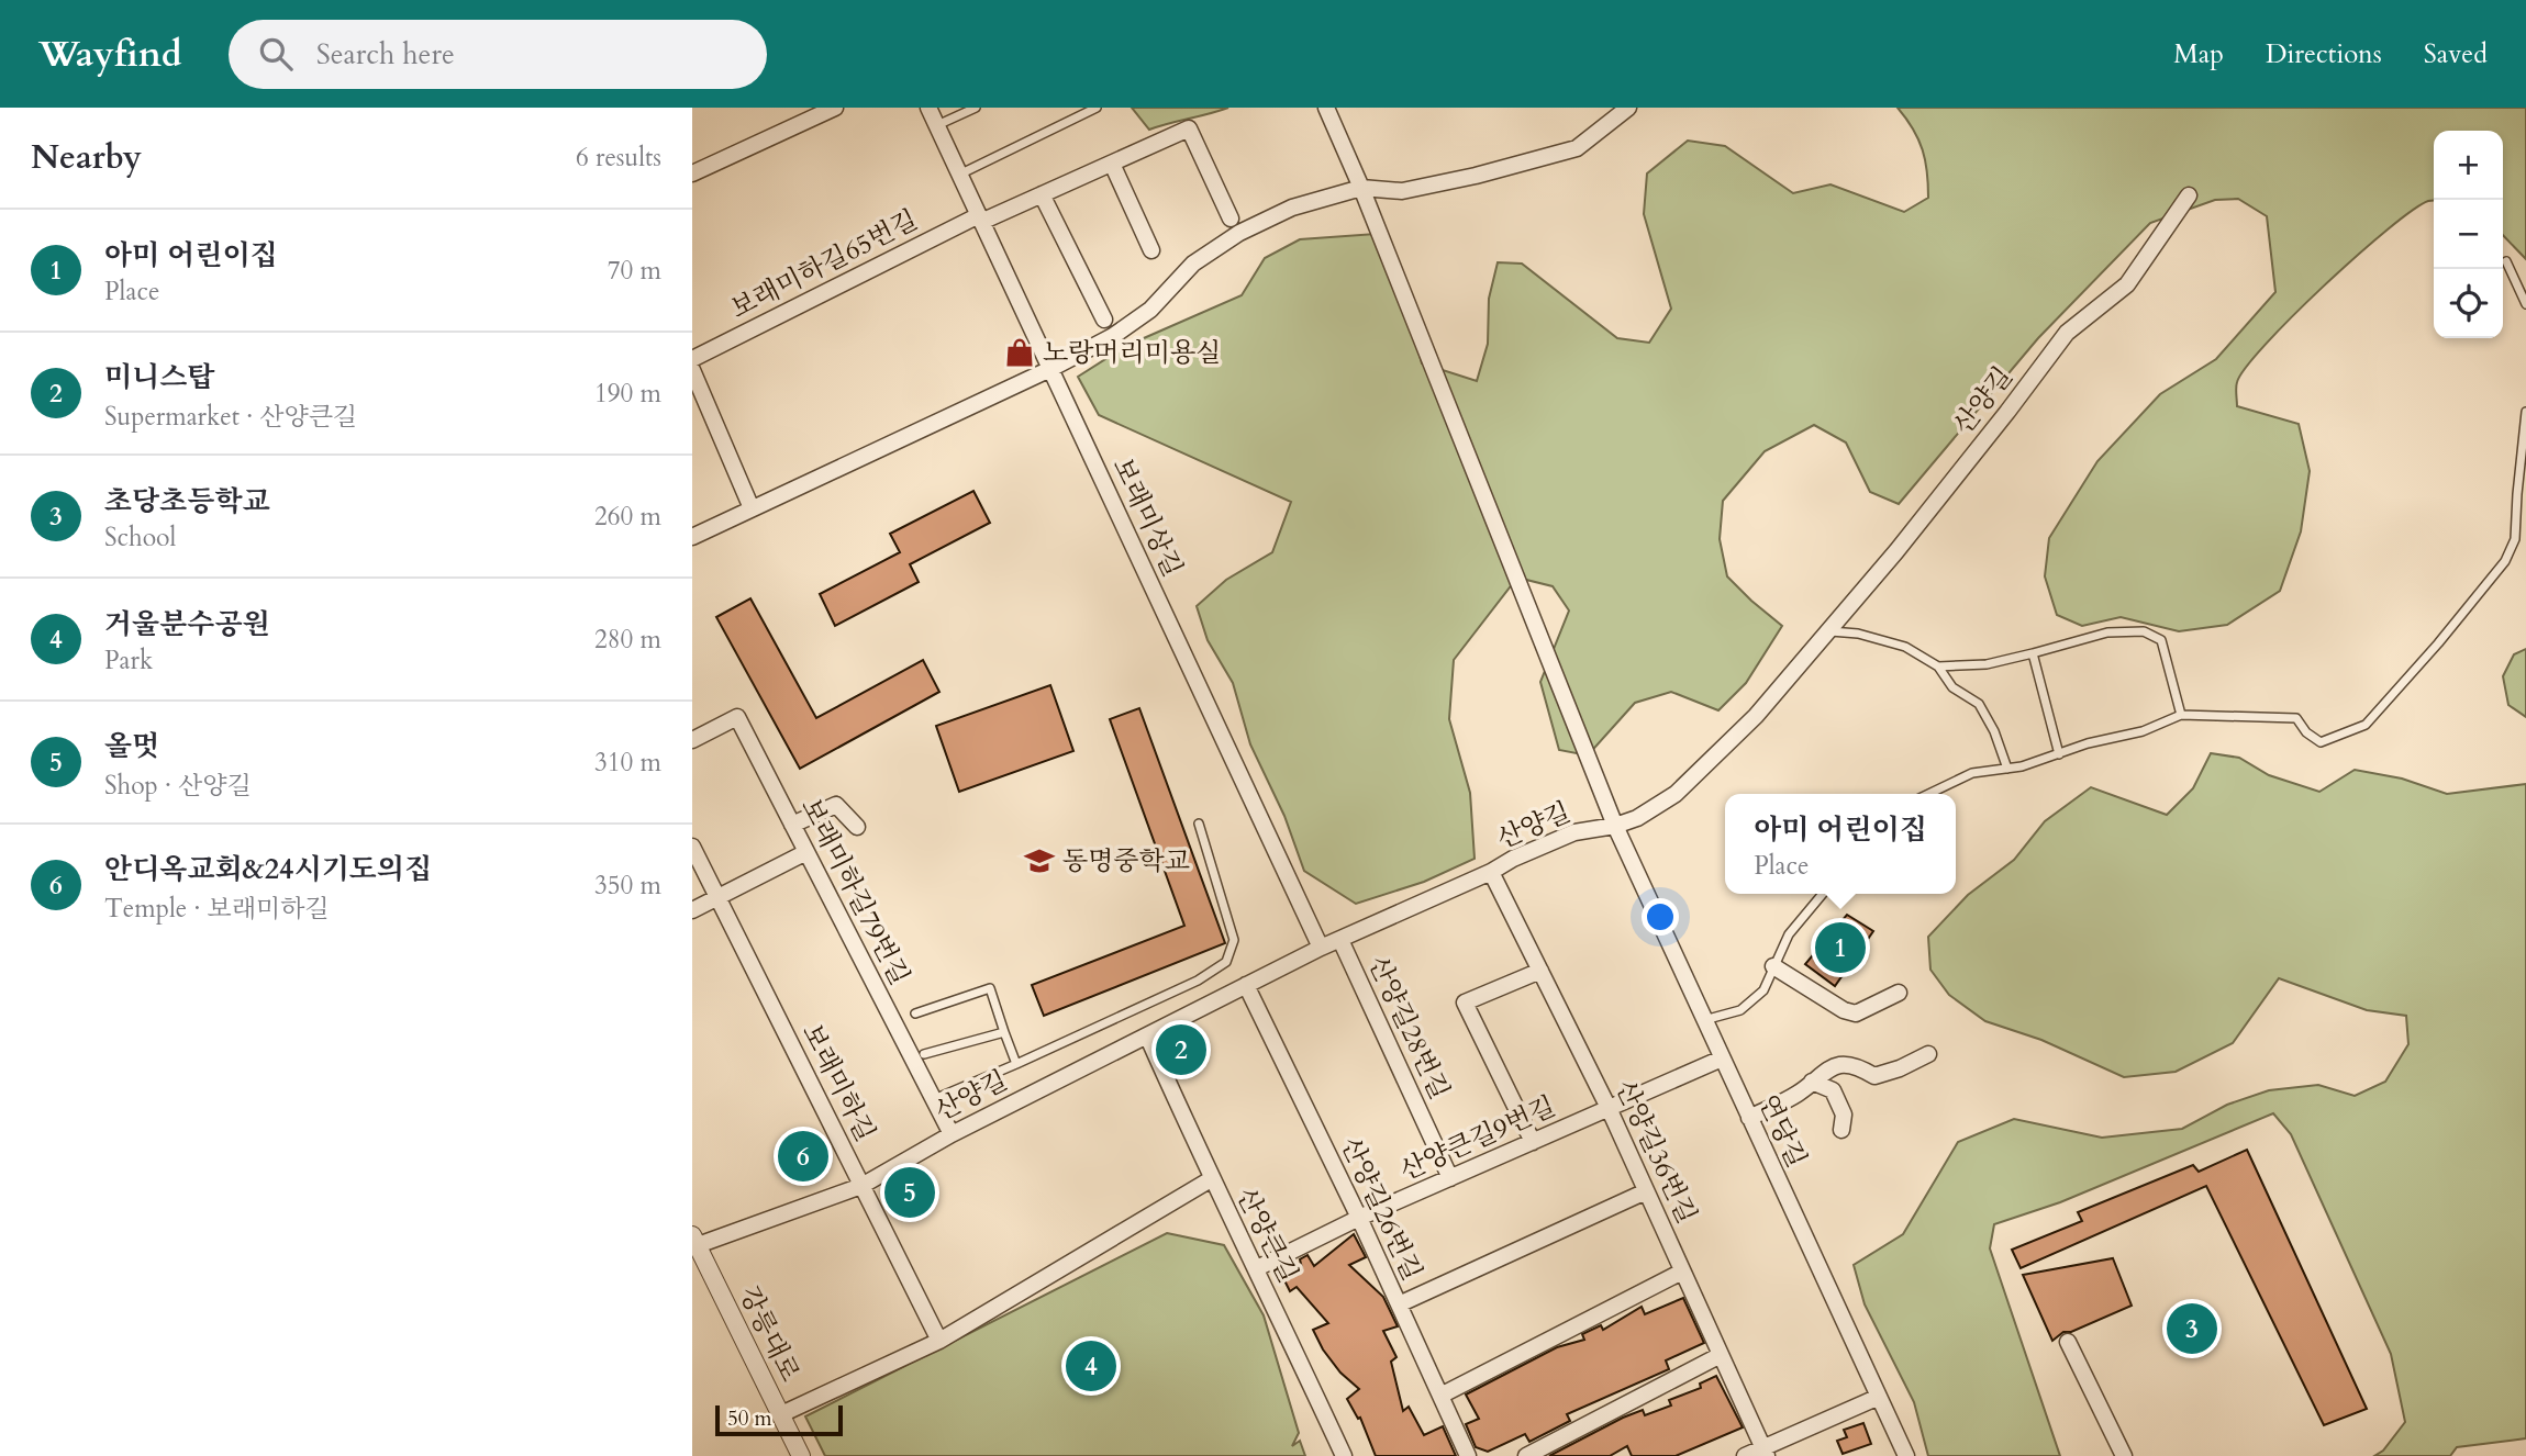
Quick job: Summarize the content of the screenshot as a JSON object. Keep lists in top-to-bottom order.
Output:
{
  "streets": {
    "street": [
      "보래미하길65번길",
      "산양길",
      "보래미상길",
      "보래미하길79번길",
      "산양길28번길",
      "보래미하길",
      "연당길",
      "산양큰길9번길",
      "산양길36번길",
      "산양길26번길",
      "산양큰길",
      "강릉대로"
    ]
  },
  "crossings": [
    ["보래미하길65번길", "보래미상길"],
    ["산양길", "보래미상길"],
    ["산양길", "보래미하길79번길"],
    ["산양길", "산양길28번길"],
    ["산양길", "보래미하길"],
    ["산양길", "연당길"],
    ["산양길", "산양길36번길"],
    ["산양길", "산양길26번길"],
    ["산양길", "산양큰길"],
    ["산양길", "강릉대로"],
    ["산양길28번길", "산양큰길9번길"],
    ["연당길", "산양큰길9번길"],
    ["산양큰길9번길", "산양길36번길"],
    ["산양큰길9번길", "산양길26번길"],
    ["산양큰길9번길", "산양큰길"]
  ],
  "places": {
    "shop": ["노랑머리미용실"],
    "school or university": ["동명중학교"]
  },
  "scale_bar": "50 m",
  "page": {
    "header": "Wayfind",
    "search": "Search here",
    "nav": ["Map", "Directions", "Saved"],
    "heading": ["Nearby", "6 results"],
    "map_buttons": ["+", "−"],
    "list": [
      {
        "mark": "1",
        "name": "아미 어린이집",
        "note": "Place",
        "value": "70 m"
      },
      {
        "mark": "2",
        "name": "미니스탑",
        "note": "Supermarket · 산양큰길",
        "value": "190 m"
      },
      {
        "mark": "3",
        "name": "초당초등학교",
        "note": "School",
        "value": "260 m"
      },
      {
        "mark": "4",
        "name": "거울분수공원",
        "note": "Park",
        "value": "280 m"
      },
      {
        "mark": "5",
        "name": "올멋",
        "note": "Shop · 산양길",
        "value": "310 m"
      },
      {
        "mark": "6",
        "name": "안디옥교회&24시기도의집",
        "note": "Temple · 보래미하길",
        "value": "350 m"
      }
    ],
    "popup": ["아미 어린이집", "Place"],
    "pins": [
      "1",
      "2",
      "6",
      "5",
      "3",
      "4"
    ],
    "scale": "50 m"
  }
}
